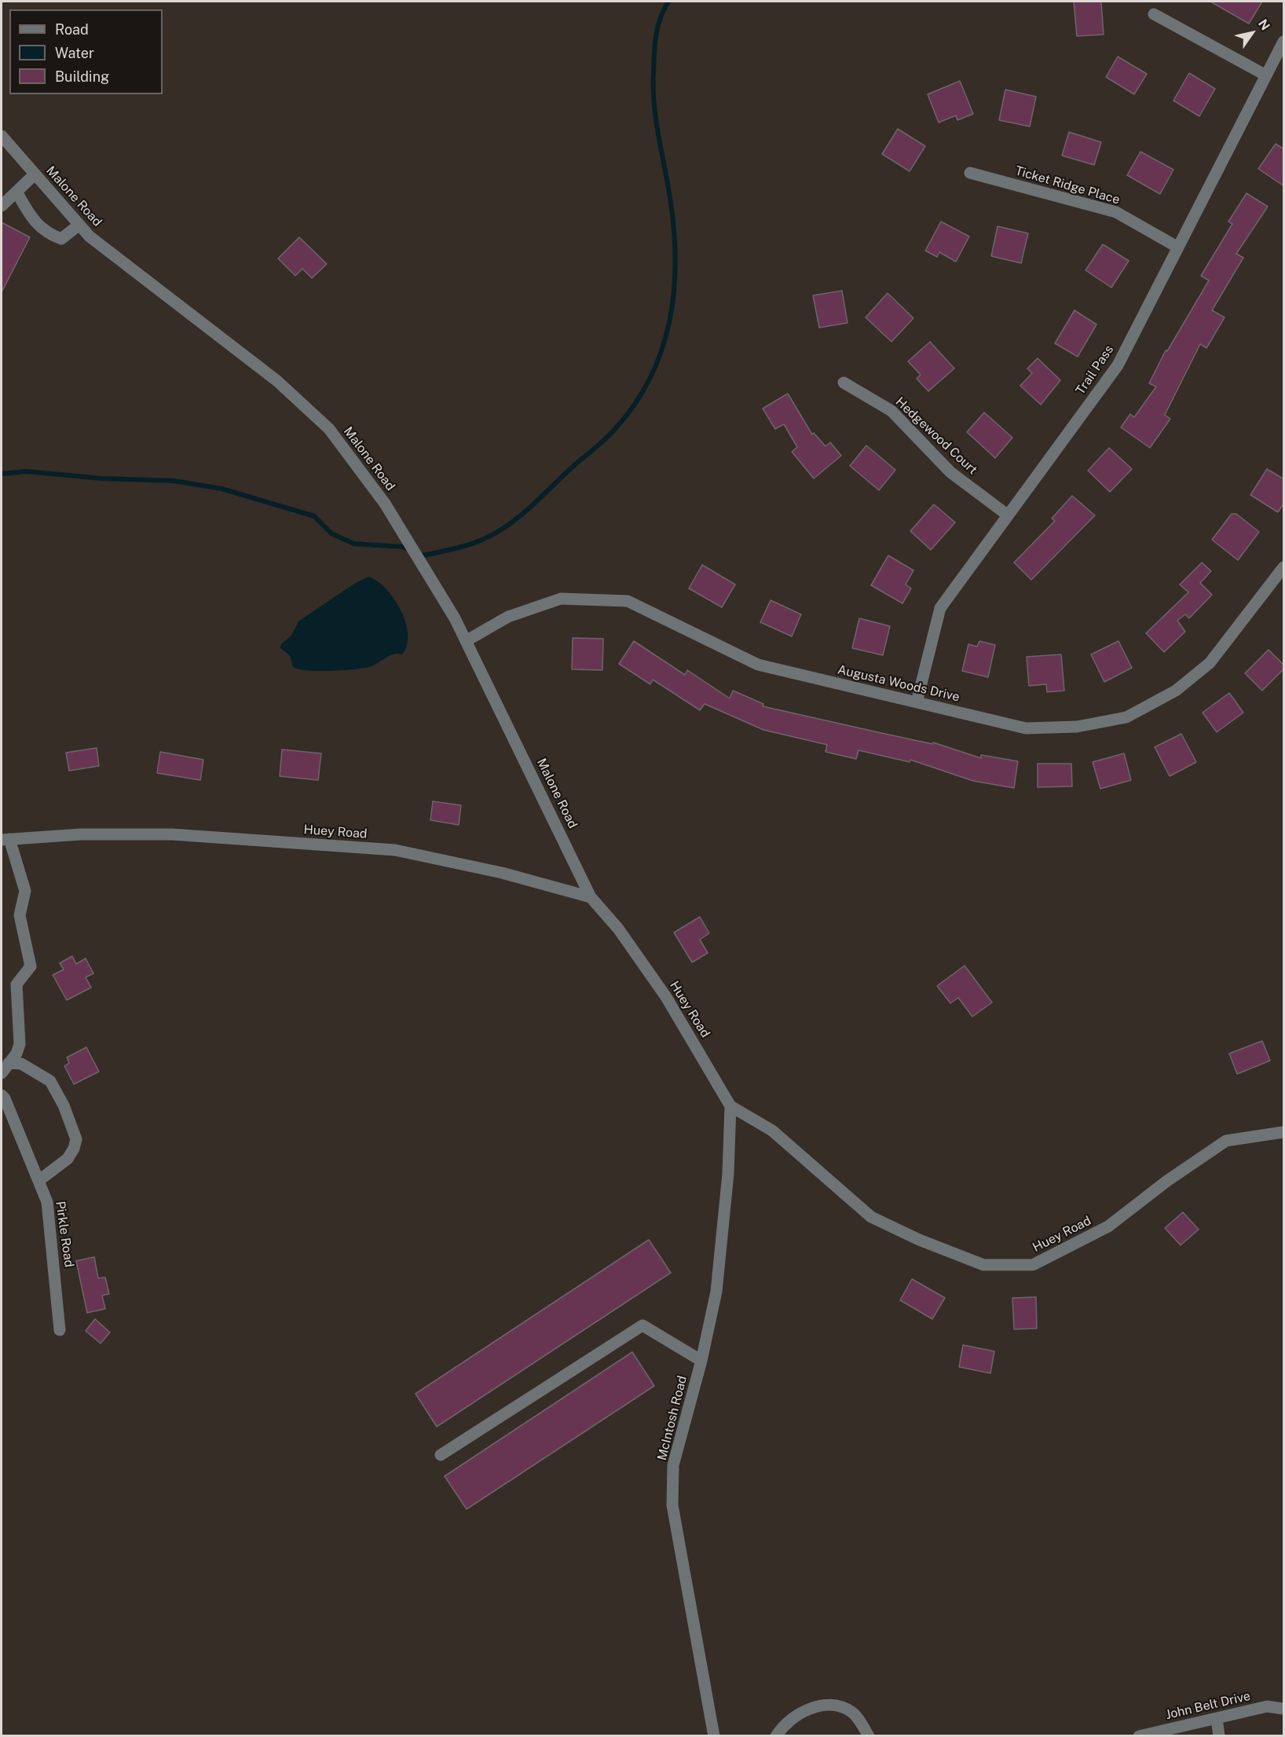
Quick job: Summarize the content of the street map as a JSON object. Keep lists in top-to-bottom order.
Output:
{
  "streets": {
    "street": [
      "Ticket Ridge Place",
      "Malone Road",
      "Trail Pass",
      "Hedgewood Court",
      "Augusta Woods Drive",
      "Huey Road",
      "Pirkle Road",
      "McIntosh Road",
      "John Belt Drive"
    ]
  },
  "crossings": [
    ["Ticket Ridge Place", "Trail Pass"],
    ["Malone Road", "Augusta Woods Drive"],
    ["Malone Road", "Huey Road"],
    ["Trail Pass", "Hedgewood Court"],
    ["Trail Pass", "Augusta Woods Drive"],
    ["Huey Road", "McIntosh Road"]
  ],
  "legend": ["Road", "Water", "Building"],
  "north": "top right"
}
